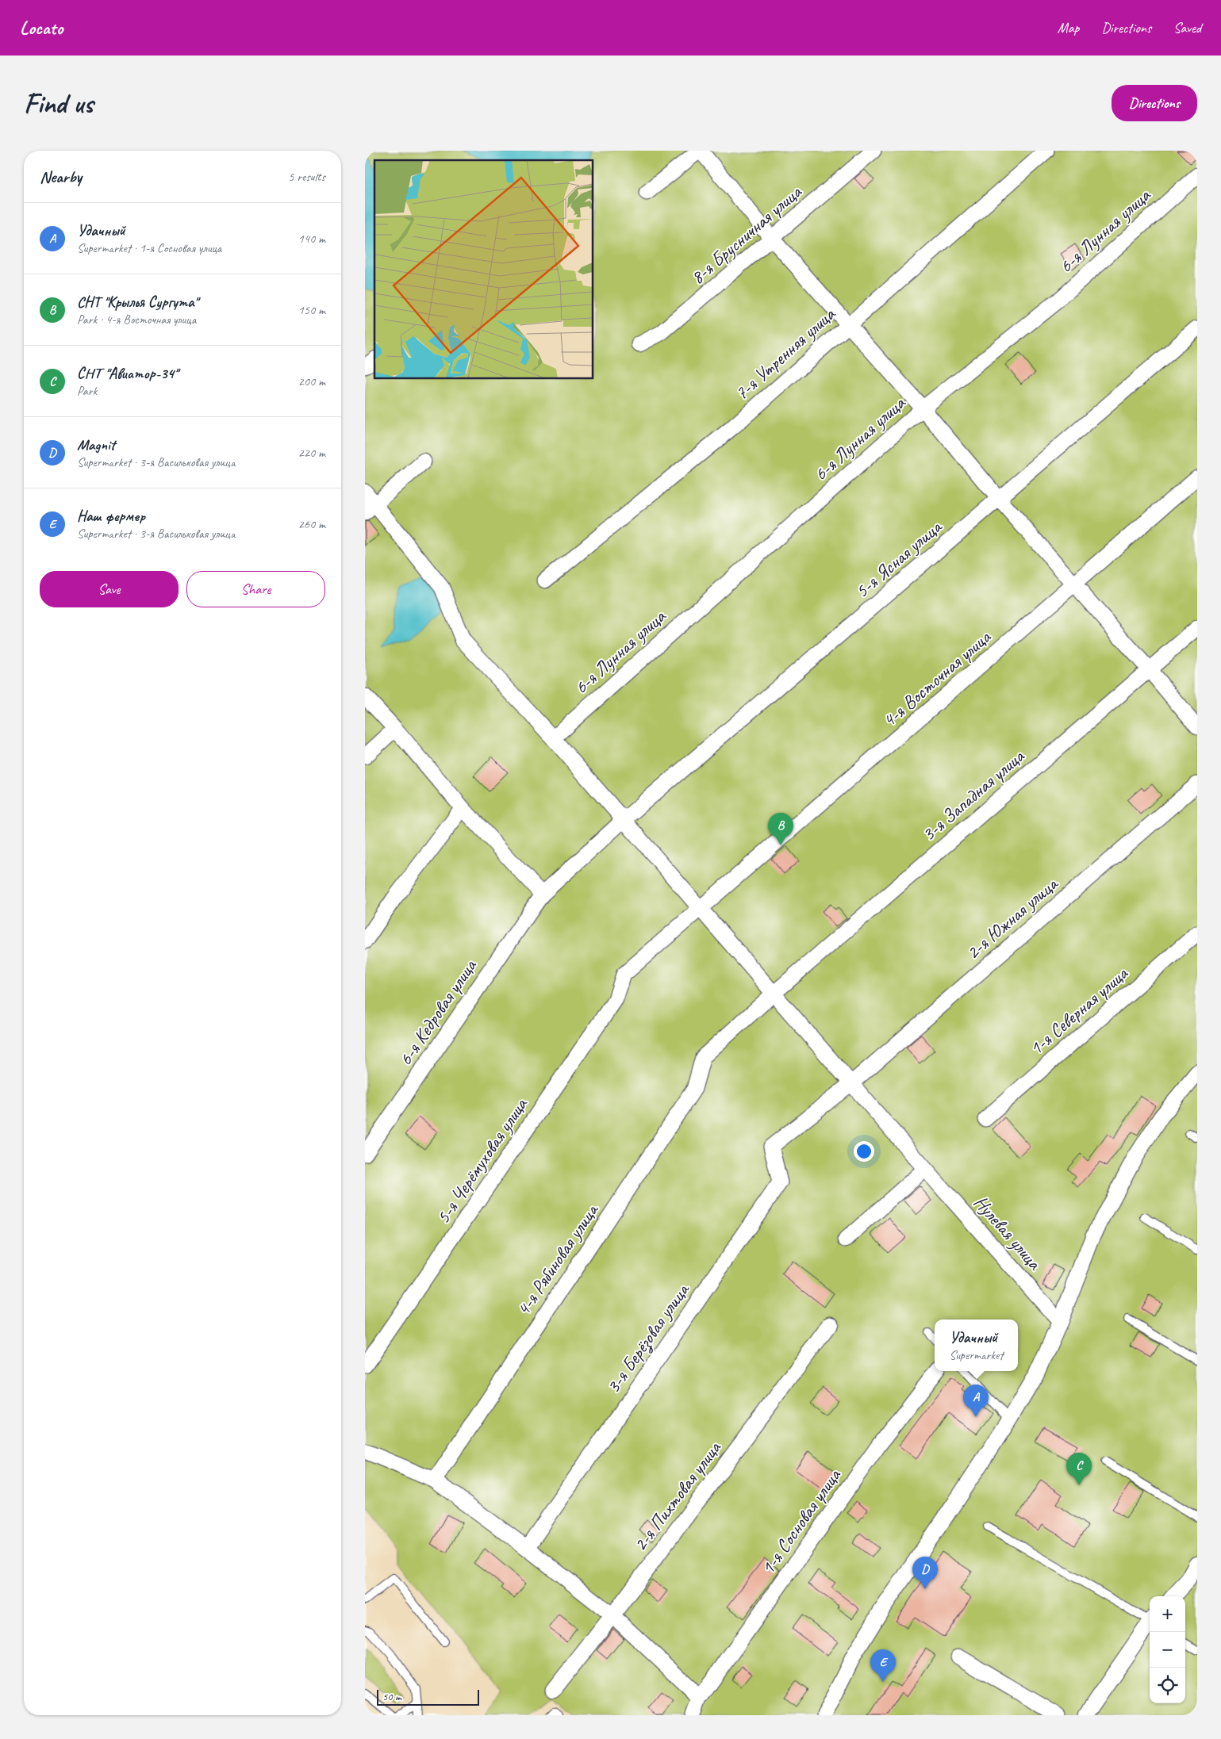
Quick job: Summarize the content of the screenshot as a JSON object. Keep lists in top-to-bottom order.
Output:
{
  "streets": {
    "street": [
      "6-я Лунная улица",
      "8-я Брусничная улица",
      "7-я Утренняя улица",
      "5-я Ясная улица",
      "4-я Восточная улица",
      "3-я Западная улица",
      "2-я Южная улица",
      "1-я Северная улица",
      "6-я Кедровая улица",
      "5-я Черёмуховая улица",
      "Нулевая улица",
      "4-я Рябиновая улица",
      "3-я Берёзовая улица",
      "2-я Пихтовая улица",
      "1-я Сосновая улица"
    ]
  },
  "crossings": [
    ["6-я Лунная улица", "Нулевая улица"],
    ["5-я Ясная улица", "6-я Кедровая улица"],
    ["5-я Ясная улица", "Нулевая улица"],
    ["4-я Восточная улица", "5-я Черёмуховая улица"],
    ["4-я Восточная улица", "Нулевая улица"],
    ["3-я Западная улица", "Нулевая улица"],
    ["3-я Западная улица", "4-я Рябиновая улица"],
    ["2-я Южная улица", "Нулевая улица"],
    ["2-я Южная улица", "3-я Берёзовая улица"]
  ],
  "scale_bar": "50 m",
  "page": {
    "header": "Locato",
    "nav": ["Map", "Directions", "Saved"],
    "buttons": [
      "Directions",
      ["Save", "Share"]
    ],
    "title": "Find us",
    "heading": ["Nearby", "5 results"],
    "list": [
      {
        "mark": "A",
        "name": "Удачный",
        "note": "Supermarket · 1-я Сосновая улица",
        "value": "140 m"
      },
      {
        "mark": "B",
        "name": "CНТ \"Крылья Сургута\"",
        "note": "Park · 4-я Восточная улица",
        "value": "150 m"
      },
      {
        "mark": "C",
        "name": "СНТ \"Авиатор-34\"",
        "note": "Park",
        "value": "200 m"
      },
      {
        "mark": "D",
        "name": "Magnit",
        "note": "Supermarket · 3-я Васильковая улица",
        "value": "220 m"
      },
      {
        "mark": "E",
        "name": "Наш фермер",
        "note": "Supermarket · 3-я Васильковая улица",
        "value": "260 m"
      }
    ],
    "pins": [
      "B",
      "A",
      "C",
      "D",
      "E"
    ],
    "popup": ["Удачный", "Supermarket"],
    "map_buttons": ["+", "−"],
    "scale": "50 m"
  }
}
